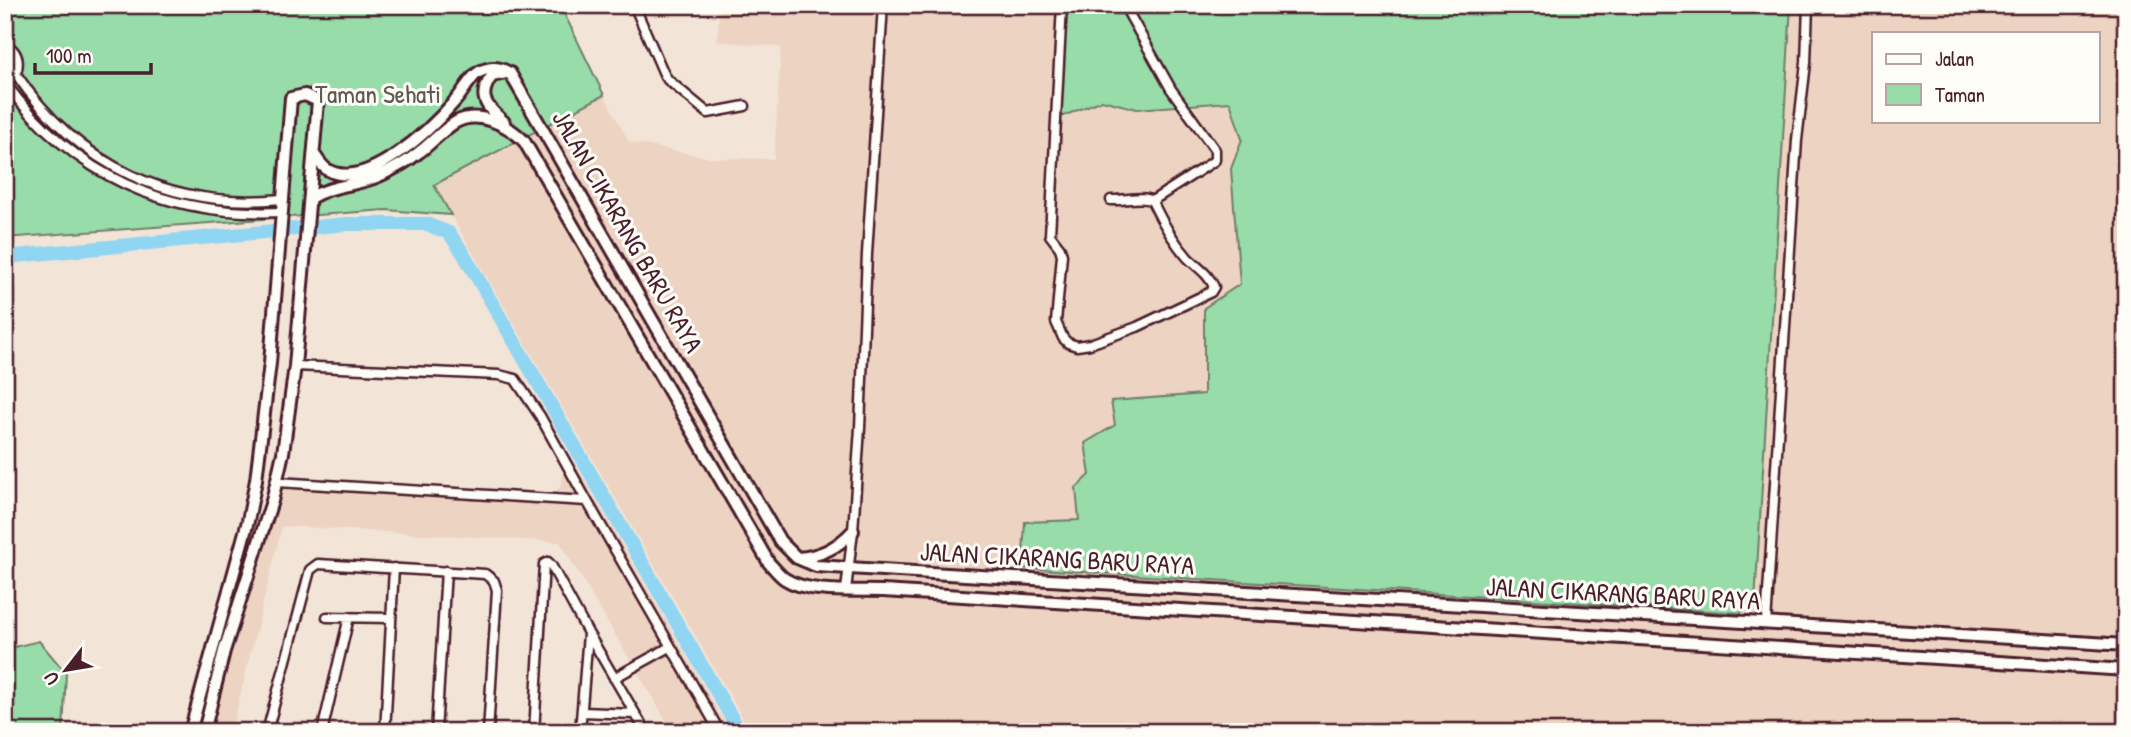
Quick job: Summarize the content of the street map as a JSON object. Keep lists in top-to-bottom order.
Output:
{
  "streets": {
    "main road": ["JALAN CIKARANG BARU RAYA"]
  },
  "parks": ["Taman Sehati"],
  "legend": ["Jalan", "Taman"],
  "scale_bar": "100 m",
  "north": "bottom left"
}
